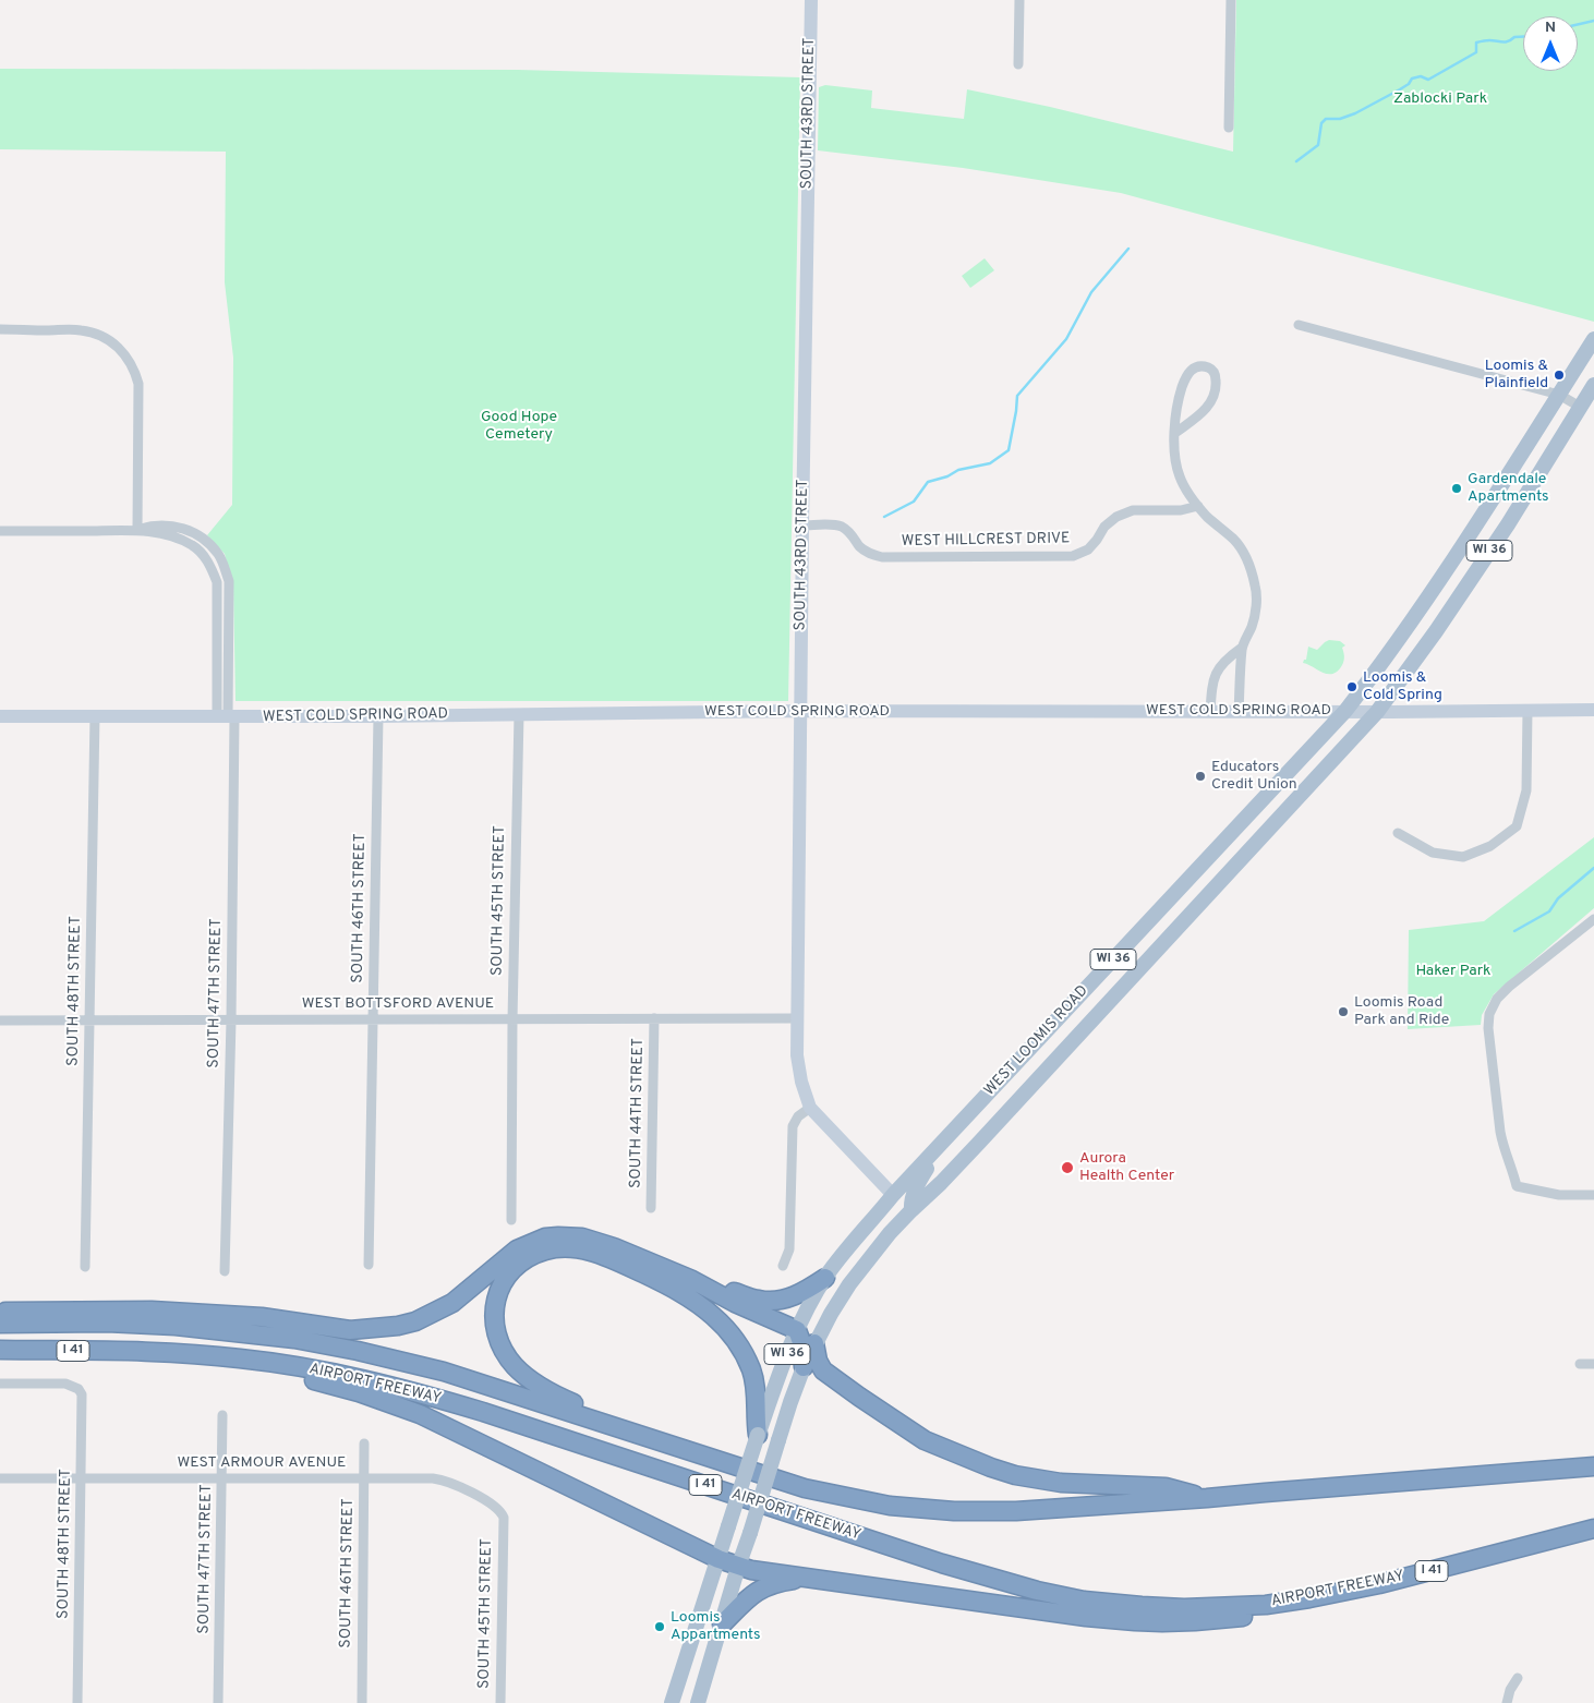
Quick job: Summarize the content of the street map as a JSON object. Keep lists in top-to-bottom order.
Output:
{
  "streets": {
    "highway": ["I 41", "AIRPORT FREEWAY"],
    "main road": ["WI 36", "WEST LOOMIS ROAD"],
    "street": [
      "SOUTH 43RD STREET",
      "WEST HILLCREST DRIVE",
      "WEST COLD SPRING ROAD",
      "SOUTH 45TH STREET",
      "SOUTH 46TH STREET",
      "SOUTH 48TH STREET",
      "SOUTH 47TH STREET",
      "WEST BOTTSFORD AVENUE",
      "SOUTH 44TH STREET",
      "WEST ARMOUR AVENUE"
    ]
  },
  "crossings": [
    ["SOUTH 43RD STREET", "WEST HILLCREST DRIVE"],
    ["SOUTH 43RD STREET", "WEST COLD SPRING ROAD"],
    ["SOUTH 43RD STREET", "WEST BOTTSFORD AVENUE"],
    ["SOUTH 43RD STREET", "WEST LOOMIS ROAD"],
    ["WEST COLD SPRING ROAD", "SOUTH 45TH STREET"],
    ["WEST COLD SPRING ROAD", "SOUTH 46TH STREET"],
    ["WEST COLD SPRING ROAD", "SOUTH 48TH STREET"],
    ["WEST COLD SPRING ROAD", "SOUTH 47TH STREET"],
    ["WEST COLD SPRING ROAD", "WEST LOOMIS ROAD"],
    ["SOUTH 45TH STREET", "WEST BOTTSFORD AVENUE"],
    ["SOUTH 45TH STREET", "WEST ARMOUR AVENUE"],
    ["SOUTH 46TH STREET", "WEST BOTTSFORD AVENUE"],
    ["SOUTH 46TH STREET", "WEST ARMOUR AVENUE"],
    ["SOUTH 48TH STREET", "WEST BOTTSFORD AVENUE"],
    ["SOUTH 48TH STREET", "WEST ARMOUR AVENUE"],
    ["SOUTH 47TH STREET", "WEST BOTTSFORD AVENUE"],
    ["SOUTH 47TH STREET", "WEST ARMOUR AVENUE"],
    ["WEST BOTTSFORD AVENUE", "SOUTH 44TH STREET"]
  ],
  "parks": ["Zablocki Park", "Good Hope Cemetery", "Haker Park"],
  "places": [
    "Loomis & Plainfield",
    "Gardendale Apartments",
    "Loomis & Cold Spring",
    "Educators Credit Union",
    "Loomis Road Park and Ride",
    "Aurora Health Center",
    "Loomis Appartments"
  ],
  "north": "top"
}
